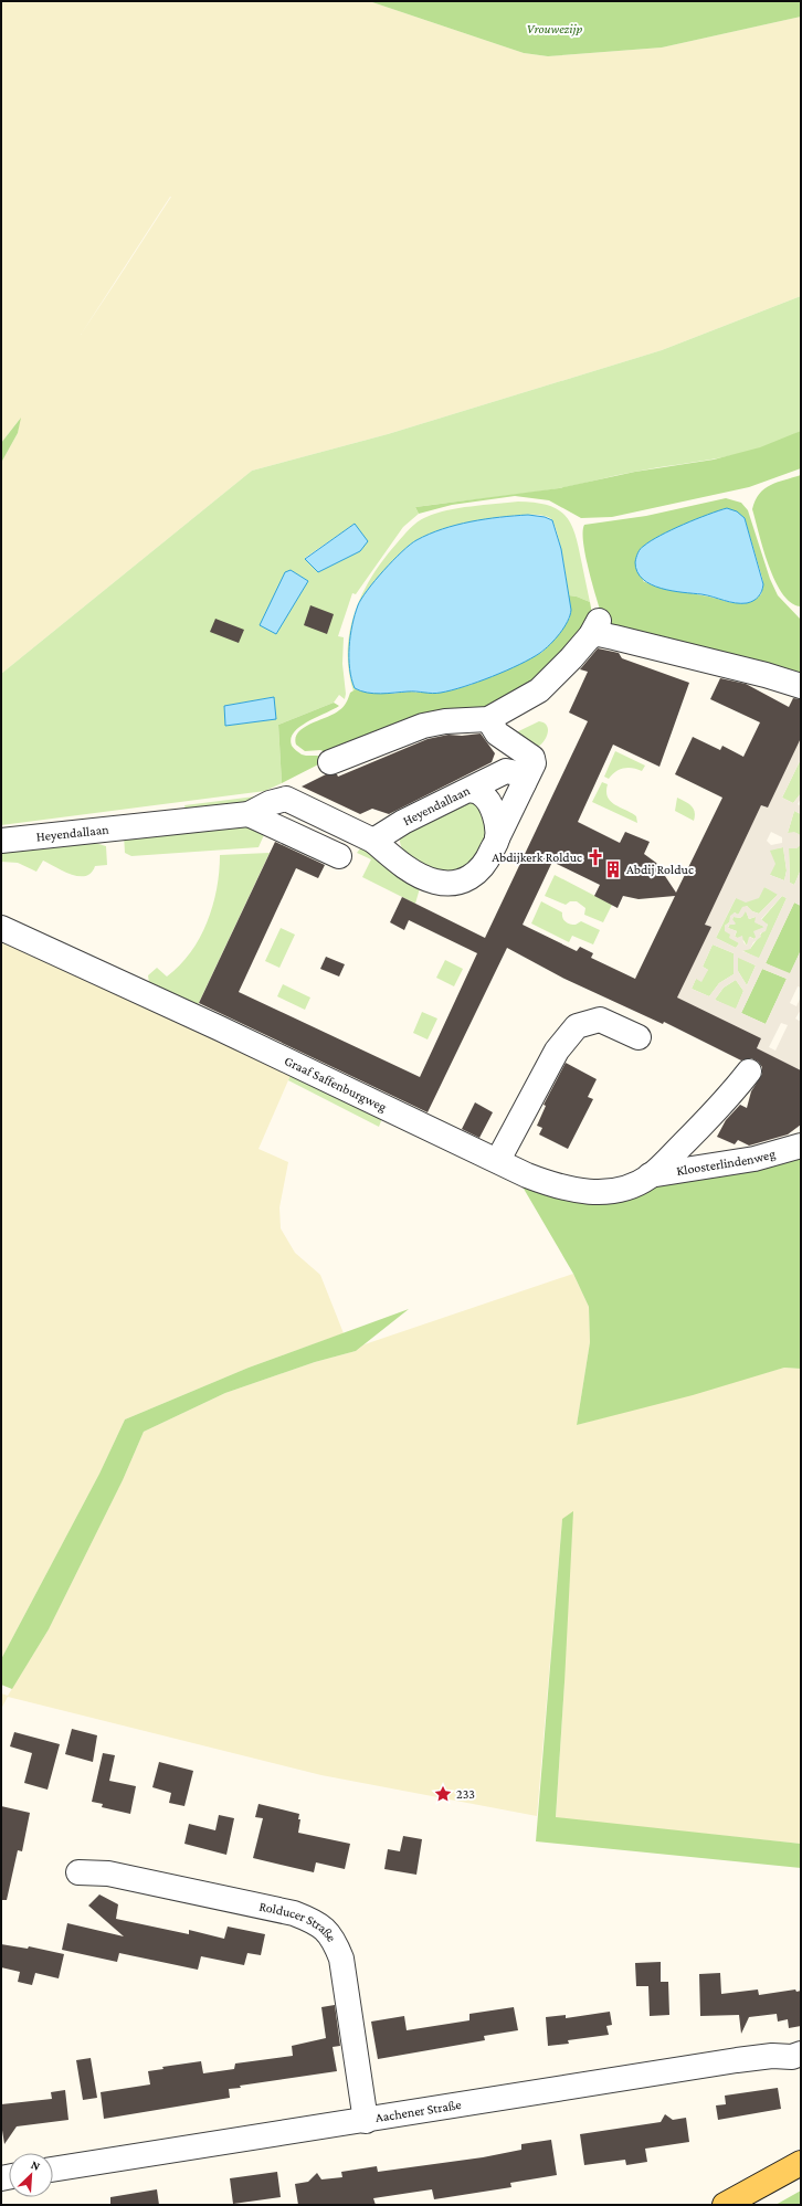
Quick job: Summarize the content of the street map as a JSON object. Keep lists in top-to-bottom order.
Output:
{
  "streets": {
    "street": [
      "Heyendallaan",
      "Graaf Saffenburgweg",
      "Kloosterlindenweg",
      "Rolducer Straße",
      "Aachener Straße"
    ]
  },
  "crossings": [
    ["Graaf Saffenburgweg", "Kloosterlindenweg"],
    ["Rolducer Straße", "Aachener Straße"]
  ],
  "parks": ["Vrouwezijp"],
  "places": {
    "church": ["Abdijkerk Rolduc"],
    "building": ["Abdij Rolduc"],
    "place": ["233"]
  },
  "north": "top right"
}
